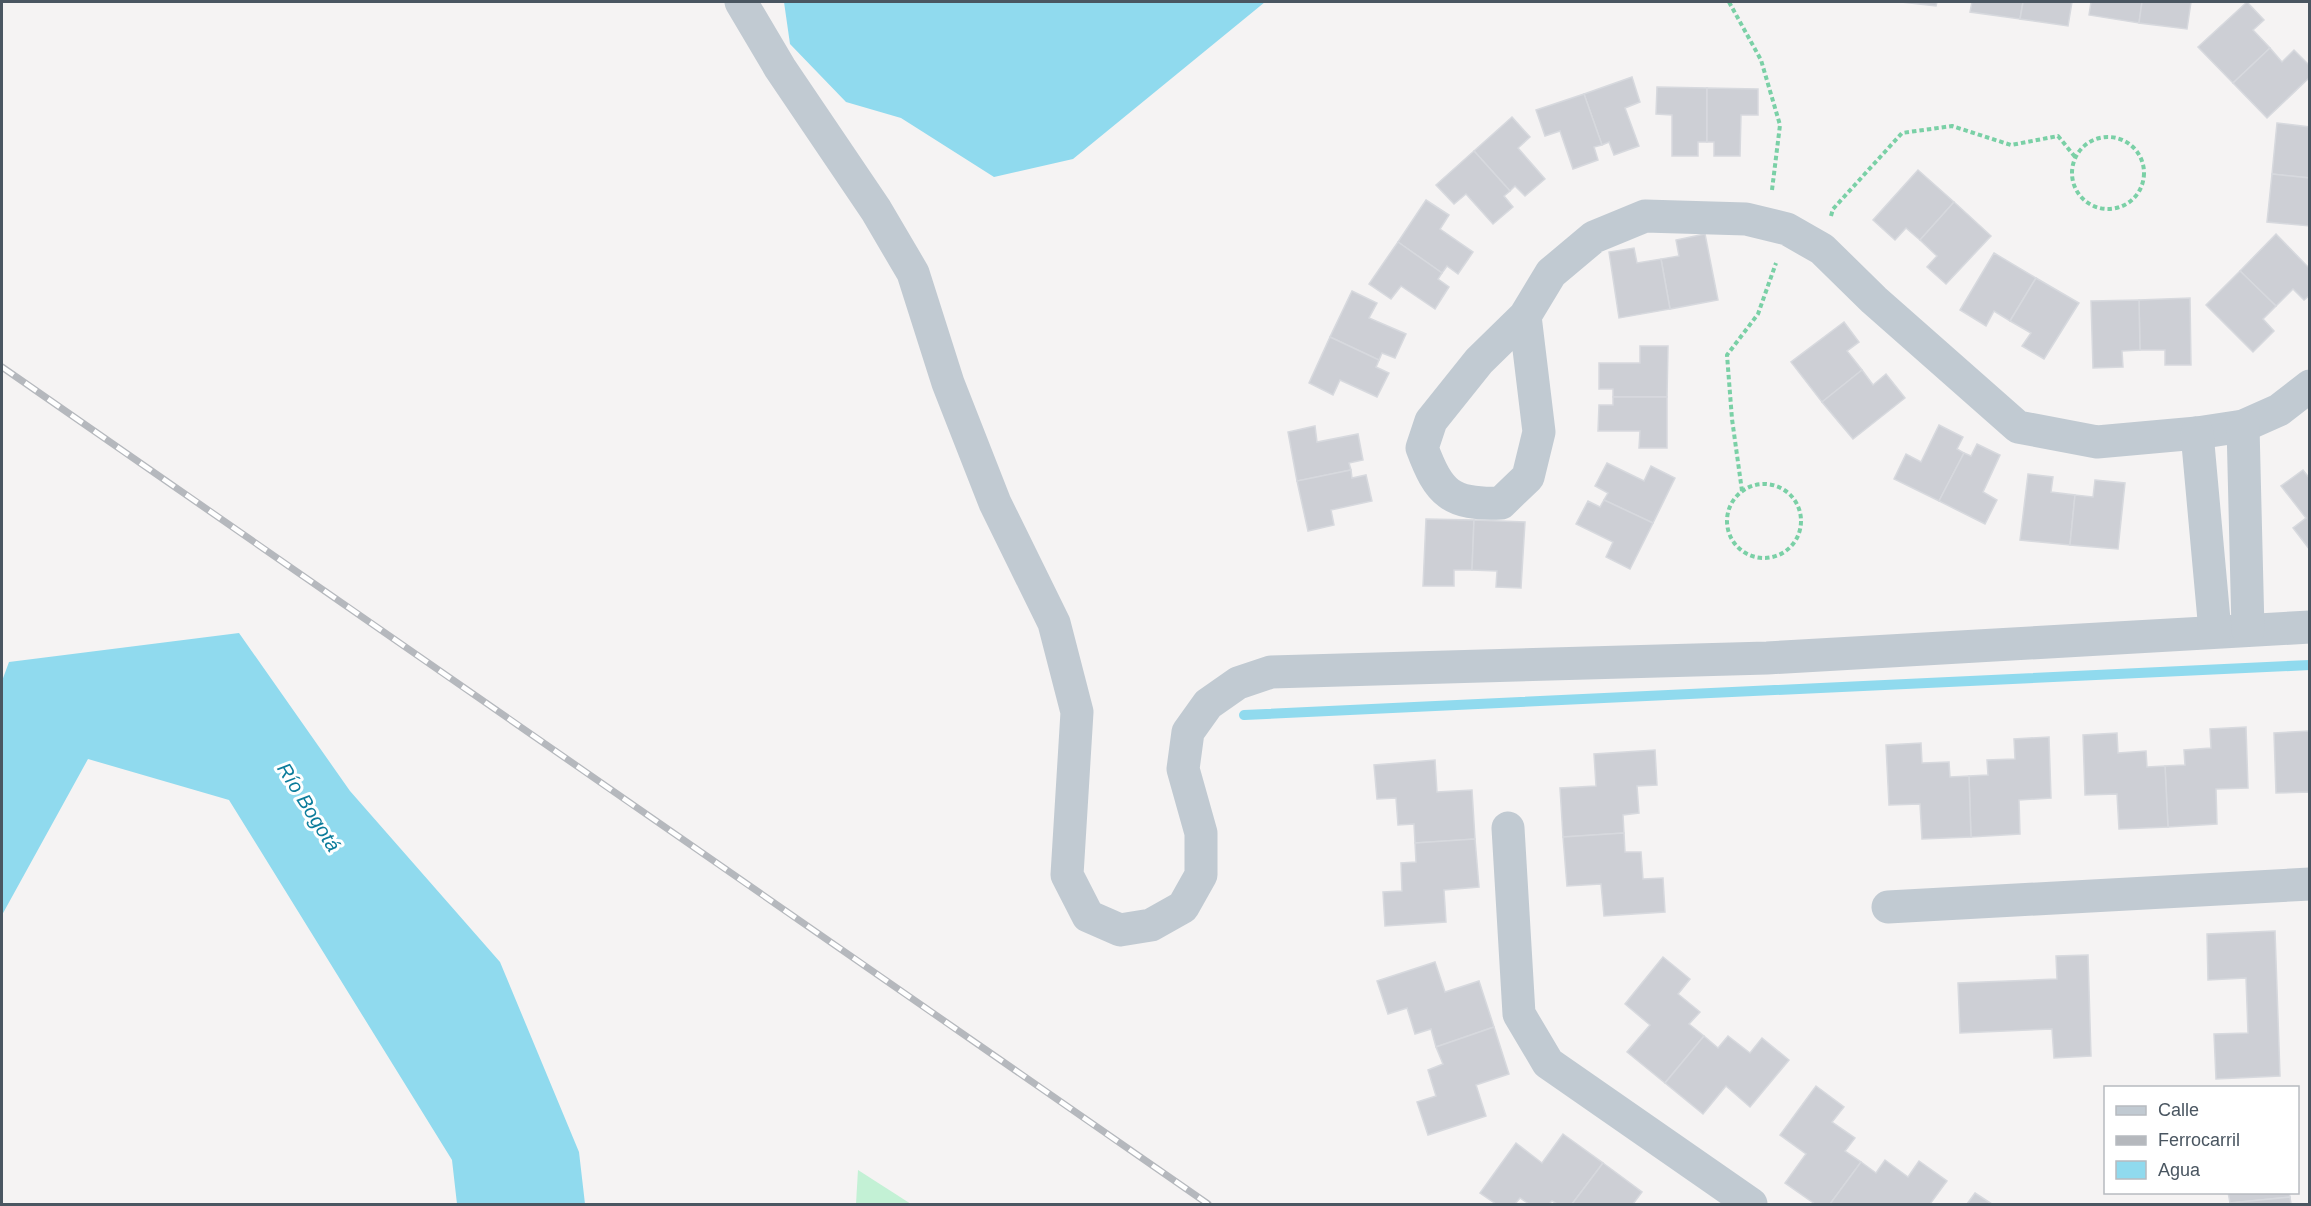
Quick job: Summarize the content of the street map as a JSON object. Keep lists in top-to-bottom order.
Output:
{
  "water": ["Río Bogotá"],
  "legend": ["Calle", "Ferrocarril", "Agua"]
}
